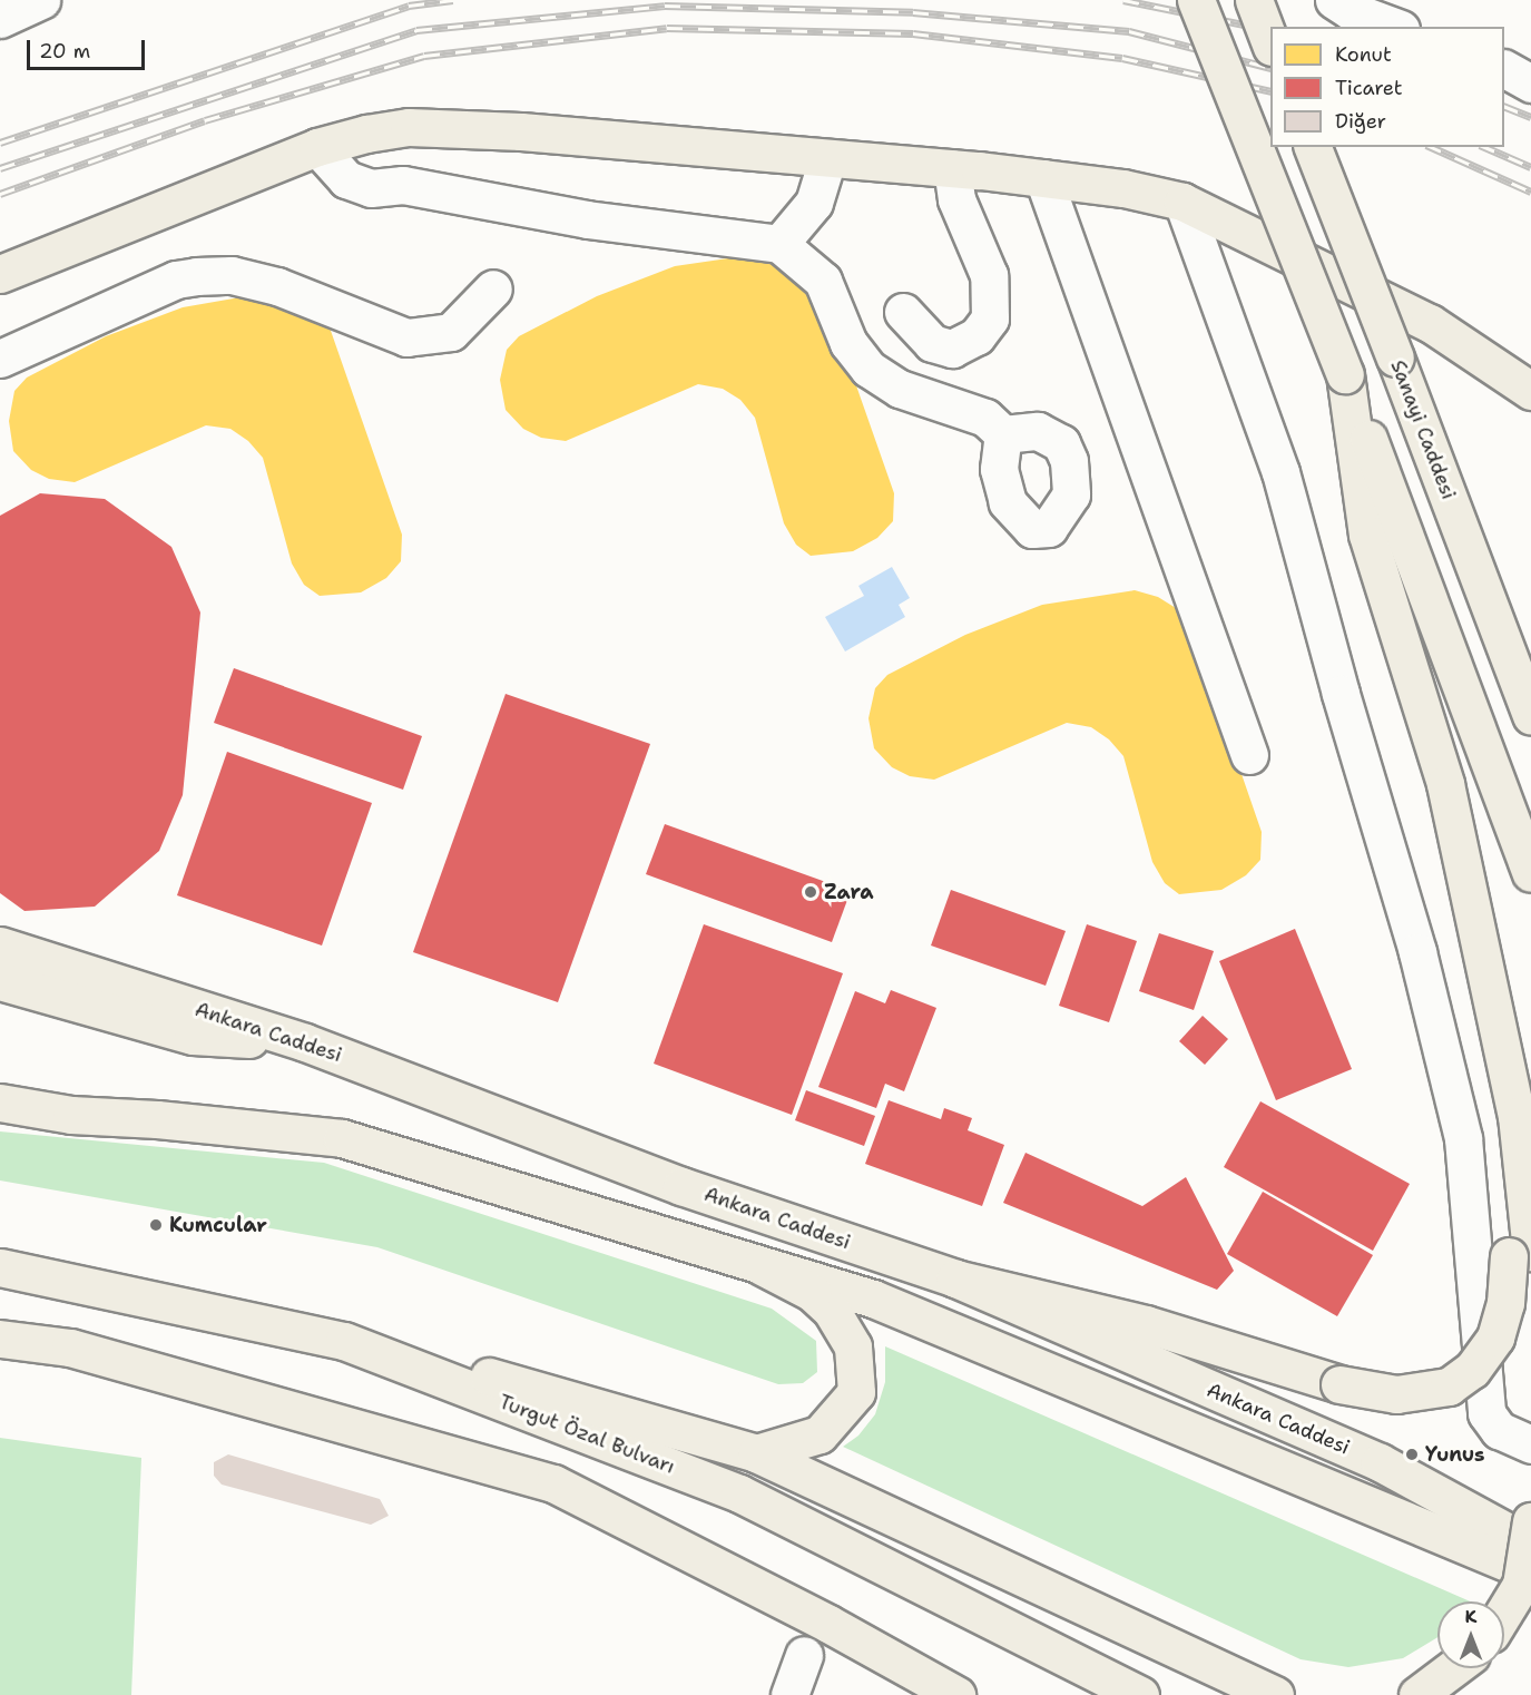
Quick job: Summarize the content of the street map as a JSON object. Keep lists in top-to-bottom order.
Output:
{
  "streets": {
    "main road": ["Sanayi Caddesi", "Ankara Caddesi", "Turgut Özal Bulvarı"]
  },
  "places": ["Zara", "Kumcular", "Yunus"],
  "legend": ["Konut", "Ticaret", "Diğer"],
  "scale_bar": "20 m",
  "north": "top"
}
